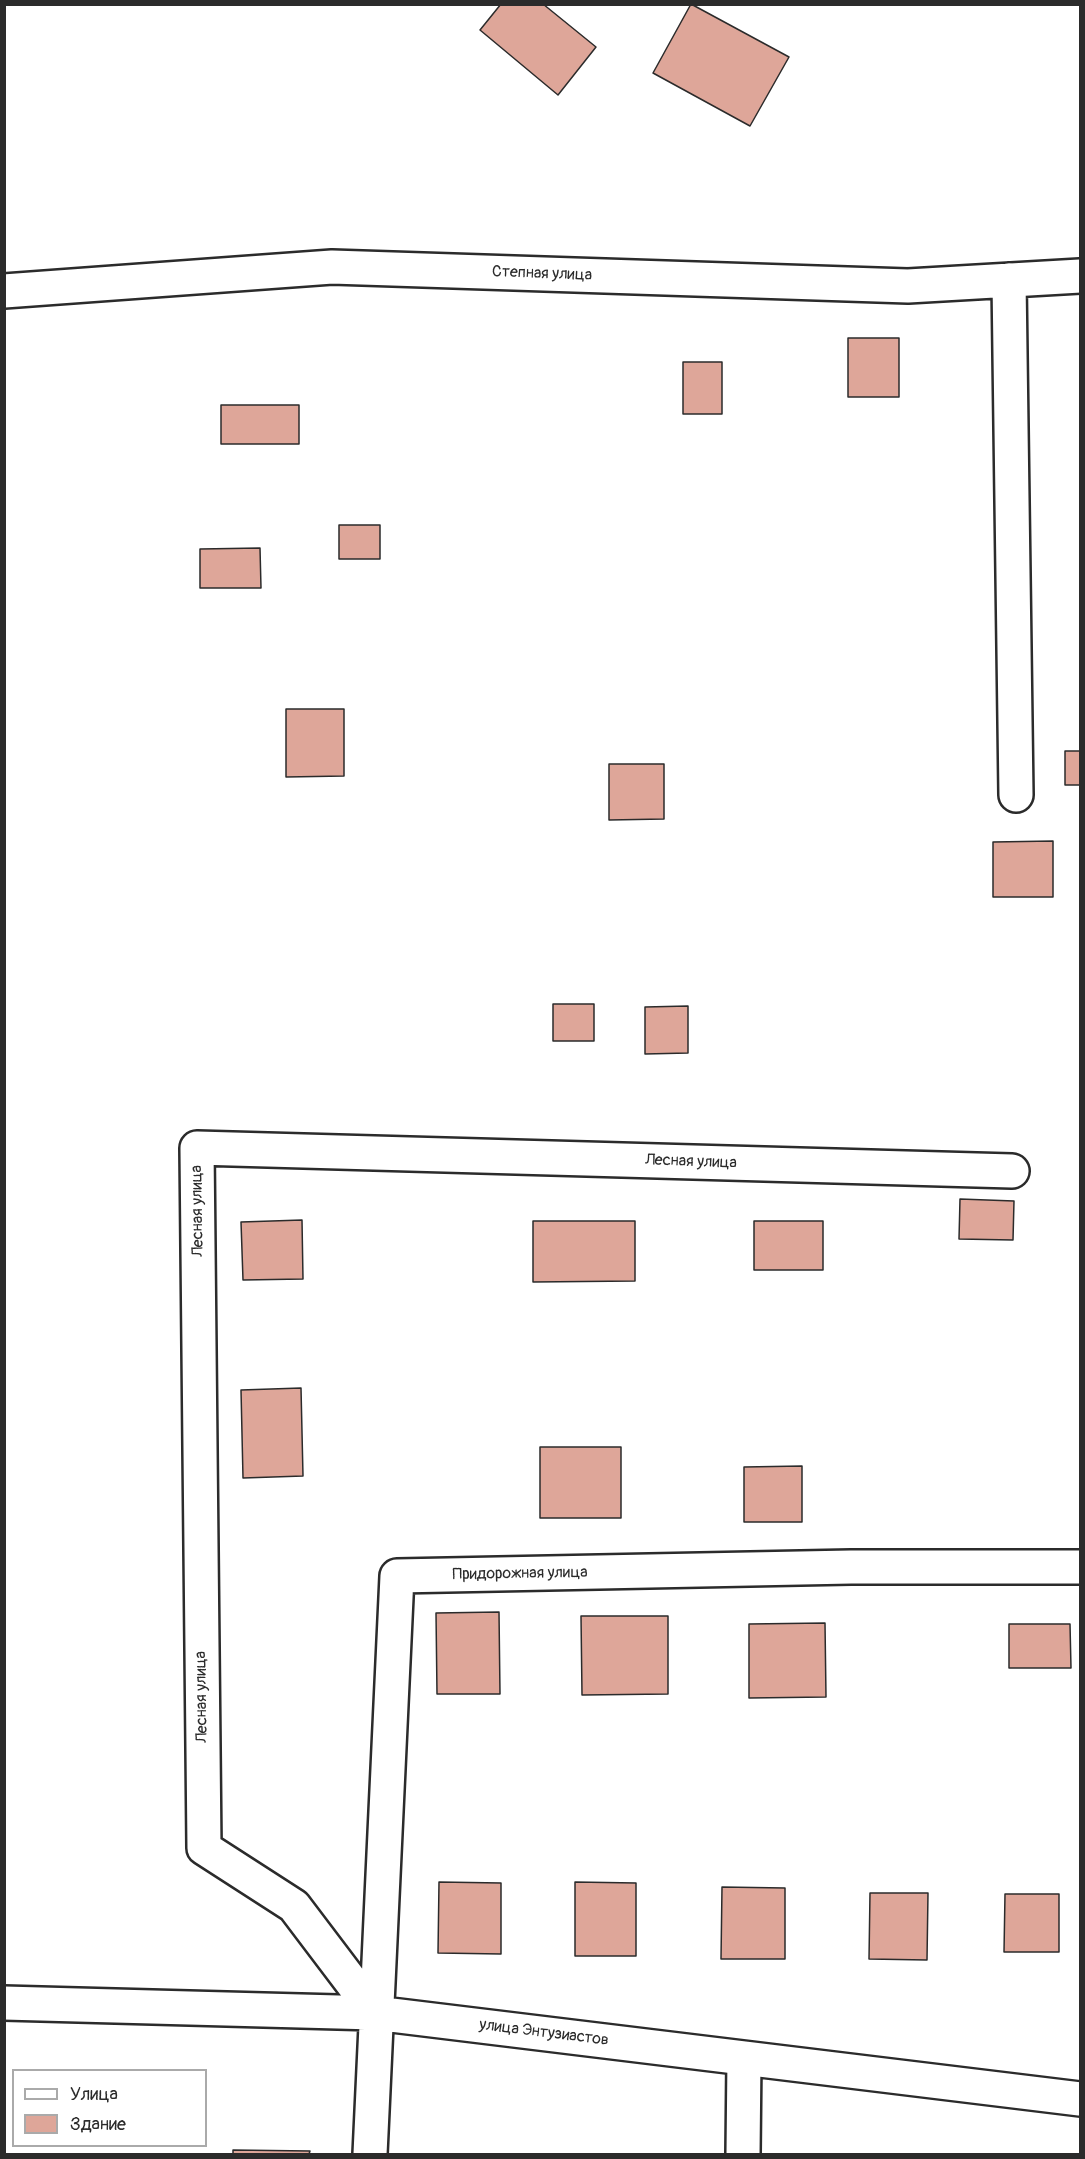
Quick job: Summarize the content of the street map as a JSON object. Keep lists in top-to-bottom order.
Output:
{
  "streets": {
    "street": [
      "Степная улица",
      "Лесная улица",
      "Придорожная улица",
      "улица Энтузиастов"
    ]
  },
  "crossings": [
    ["Лесная улица", "Придорожная улица"],
    ["Лесная улица", "улица Энтузиастов"],
    ["Придорожная улица", "улица Энтузиастов"]
  ],
  "legend": ["Улица", "Здание"]
}
